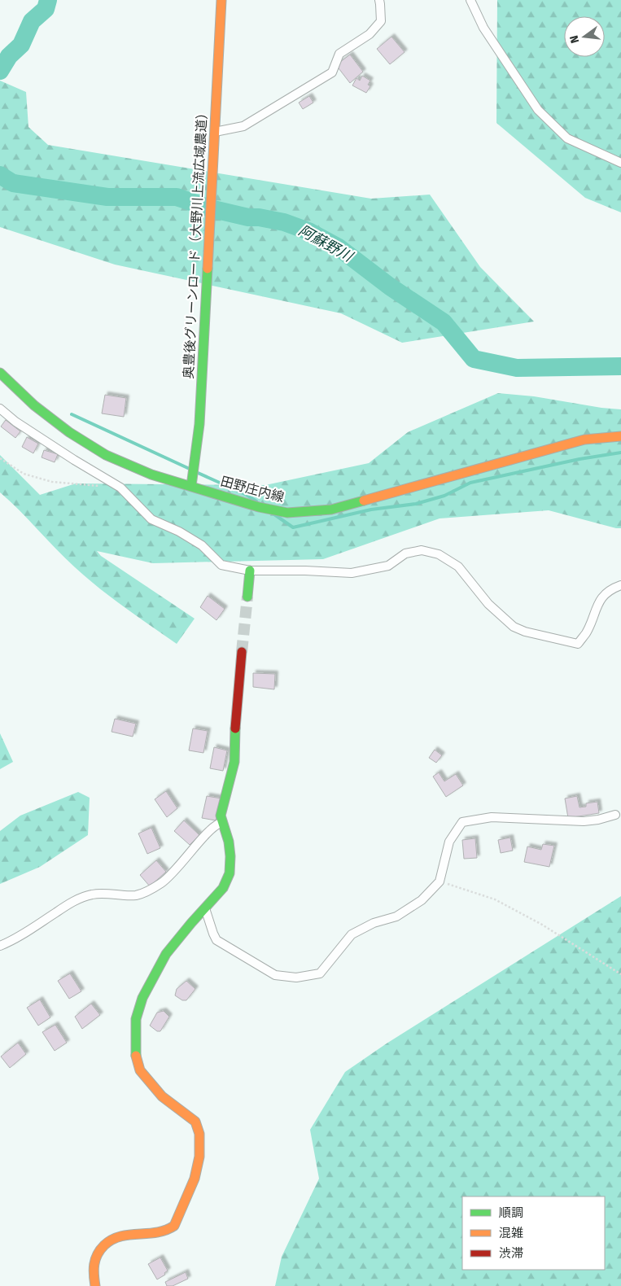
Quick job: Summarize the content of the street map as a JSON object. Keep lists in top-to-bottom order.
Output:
{
  "streets": {
    "street": ["奥豊後グリーンロード（大野川上流広域農道）", "田野庄内線"]
  },
  "crossings": [
    ["奥豊後グリーンロード（大野川上流広域農道）", "田野庄内線"]
  ],
  "water": ["阿蘇野川"],
  "legend": ["順調", "混雑", "渋滞"],
  "north": "left"
}
